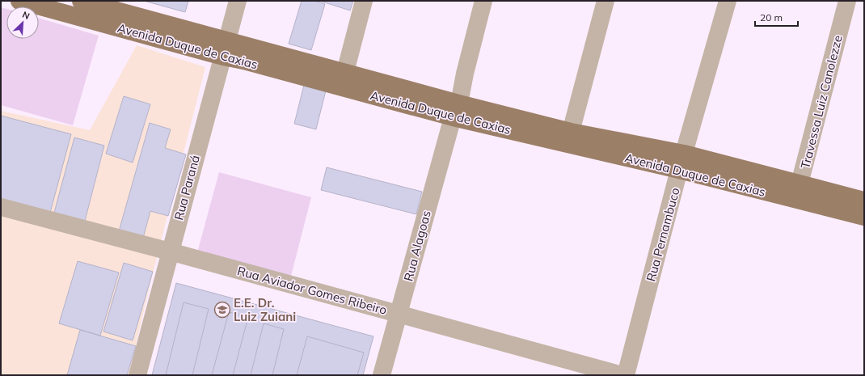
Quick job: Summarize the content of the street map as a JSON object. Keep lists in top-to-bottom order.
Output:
{
  "streets": {
    "main road": ["Avenida Duque de Caxias"],
    "street": [
      "Travessa Luiz Canolezze",
      "Rua Paraná",
      "Rua Pernambuco",
      "Rua Alagoas",
      "Rua Aviador Gomes Ribeiro"
    ]
  },
  "crossings": [
    ["Avenida Duque de Caxias", "Travessa Luiz Canolezze"],
    ["Avenida Duque de Caxias", "Rua Paraná"],
    ["Avenida Duque de Caxias", "Rua Pernambuco"],
    ["Avenida Duque de Caxias", "Rua Alagoas"],
    ["Rua Paraná", "Rua Aviador Gomes Ribeiro"],
    ["Rua Alagoas", "Rua Aviador Gomes Ribeiro"]
  ],
  "places": {
    "school or university": ["E.E. Dr. Luiz Zuiani"]
  },
  "scale_bar": "20 m",
  "north": "top right"
}
